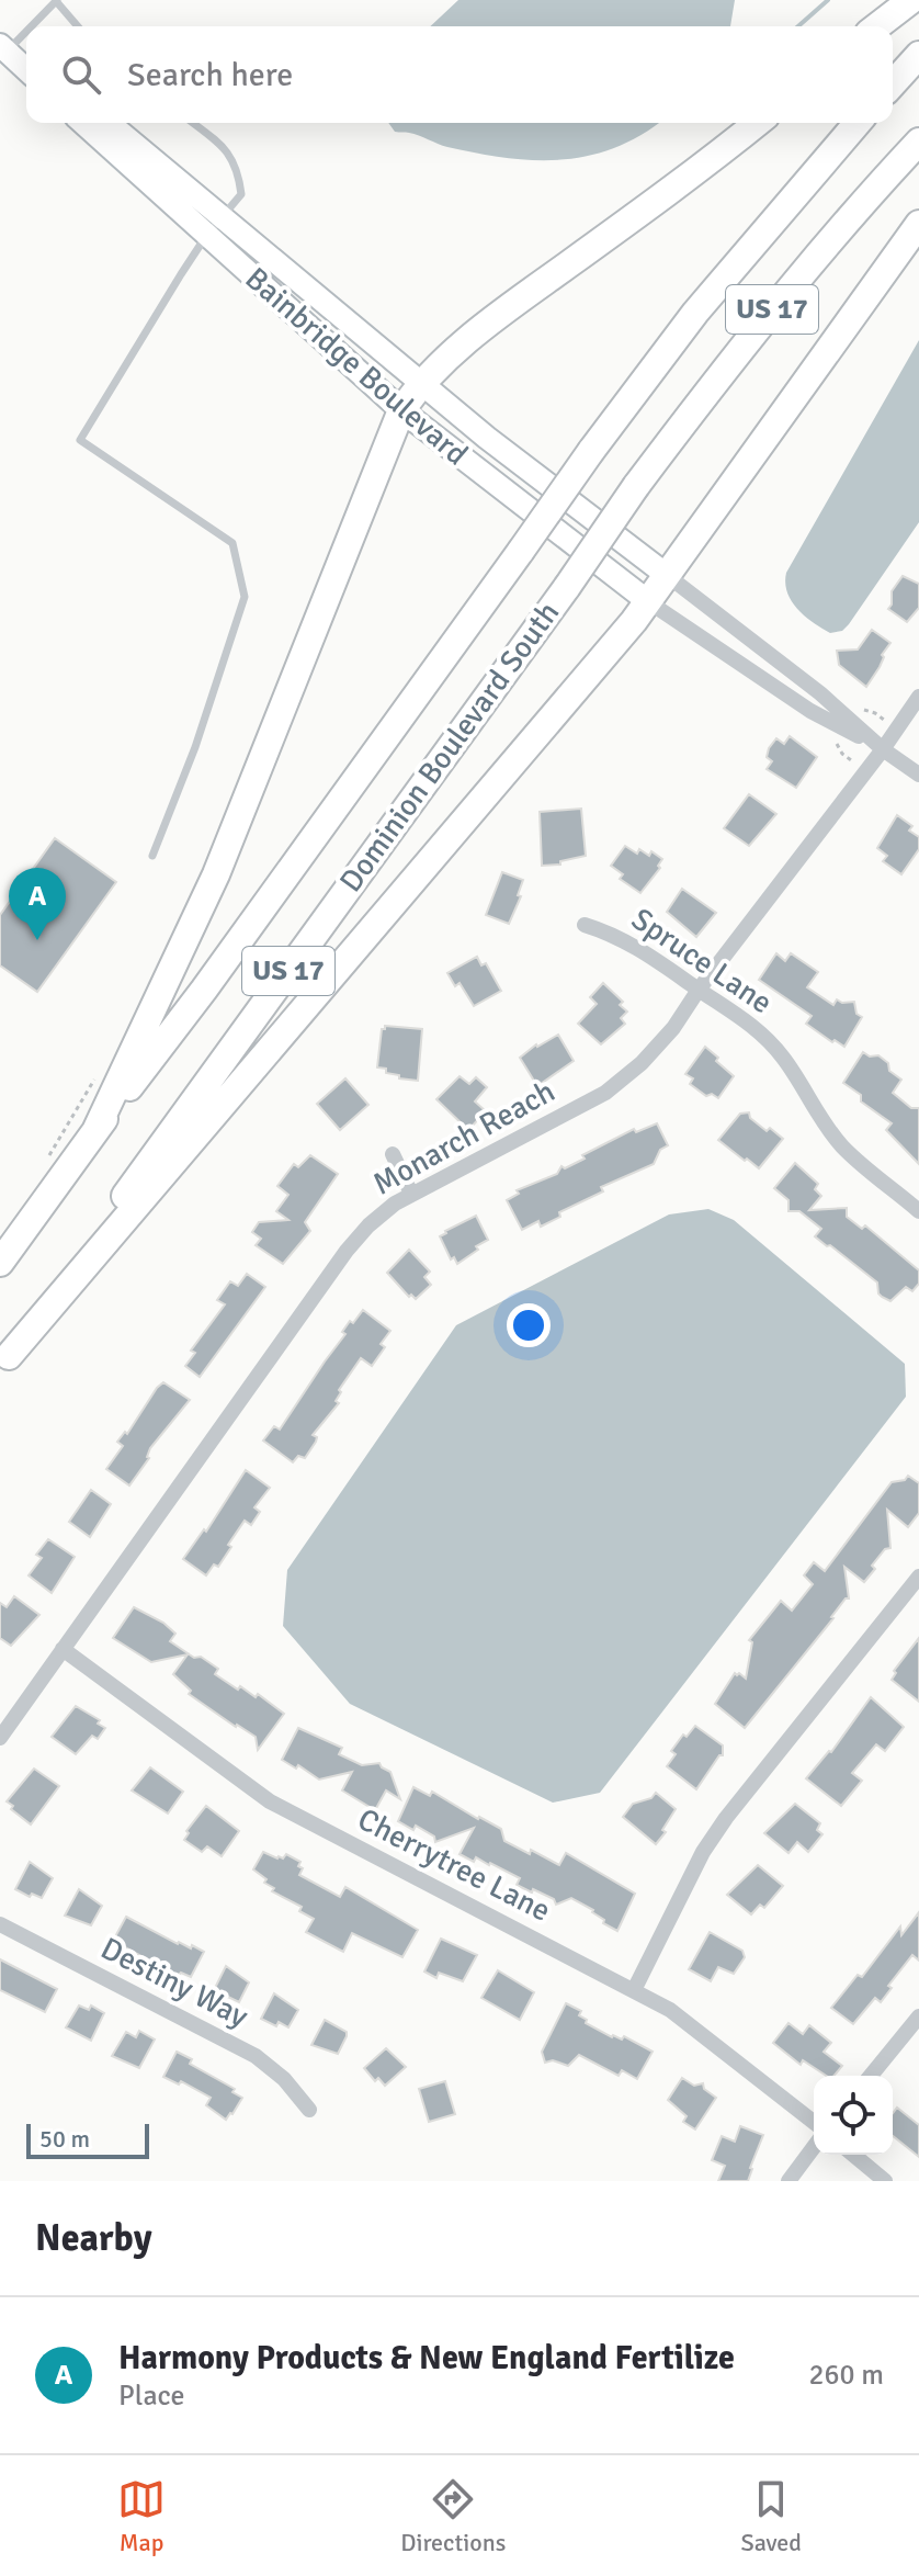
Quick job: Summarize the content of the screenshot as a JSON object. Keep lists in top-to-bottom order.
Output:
{
  "streets": {
    "highway": ["US 17", "Dominion Boulevard South"],
    "main road": ["Bainbridge Boulevard"],
    "street": [
      "Spruce Lane",
      "Monarch Reach",
      "Cherrytree Lane",
      "Destiny Way"
    ]
  },
  "crossings": [
    ["Spruce Lane", "Monarch Reach"],
    ["Monarch Reach", "Cherrytree Lane"]
  ],
  "scale_bar": "50 m",
  "page": {
    "search": "Search here",
    "pins": "A",
    "scale": "50 m",
    "heading": "Nearby",
    "list": [
      {
        "mark": "A",
        "name": "Harmony Products & New England Fertilize",
        "note": "Place",
        "value": "260 m"
      }
    ],
    "nav": ["Map", "Directions", "Saved"]
  }
}
